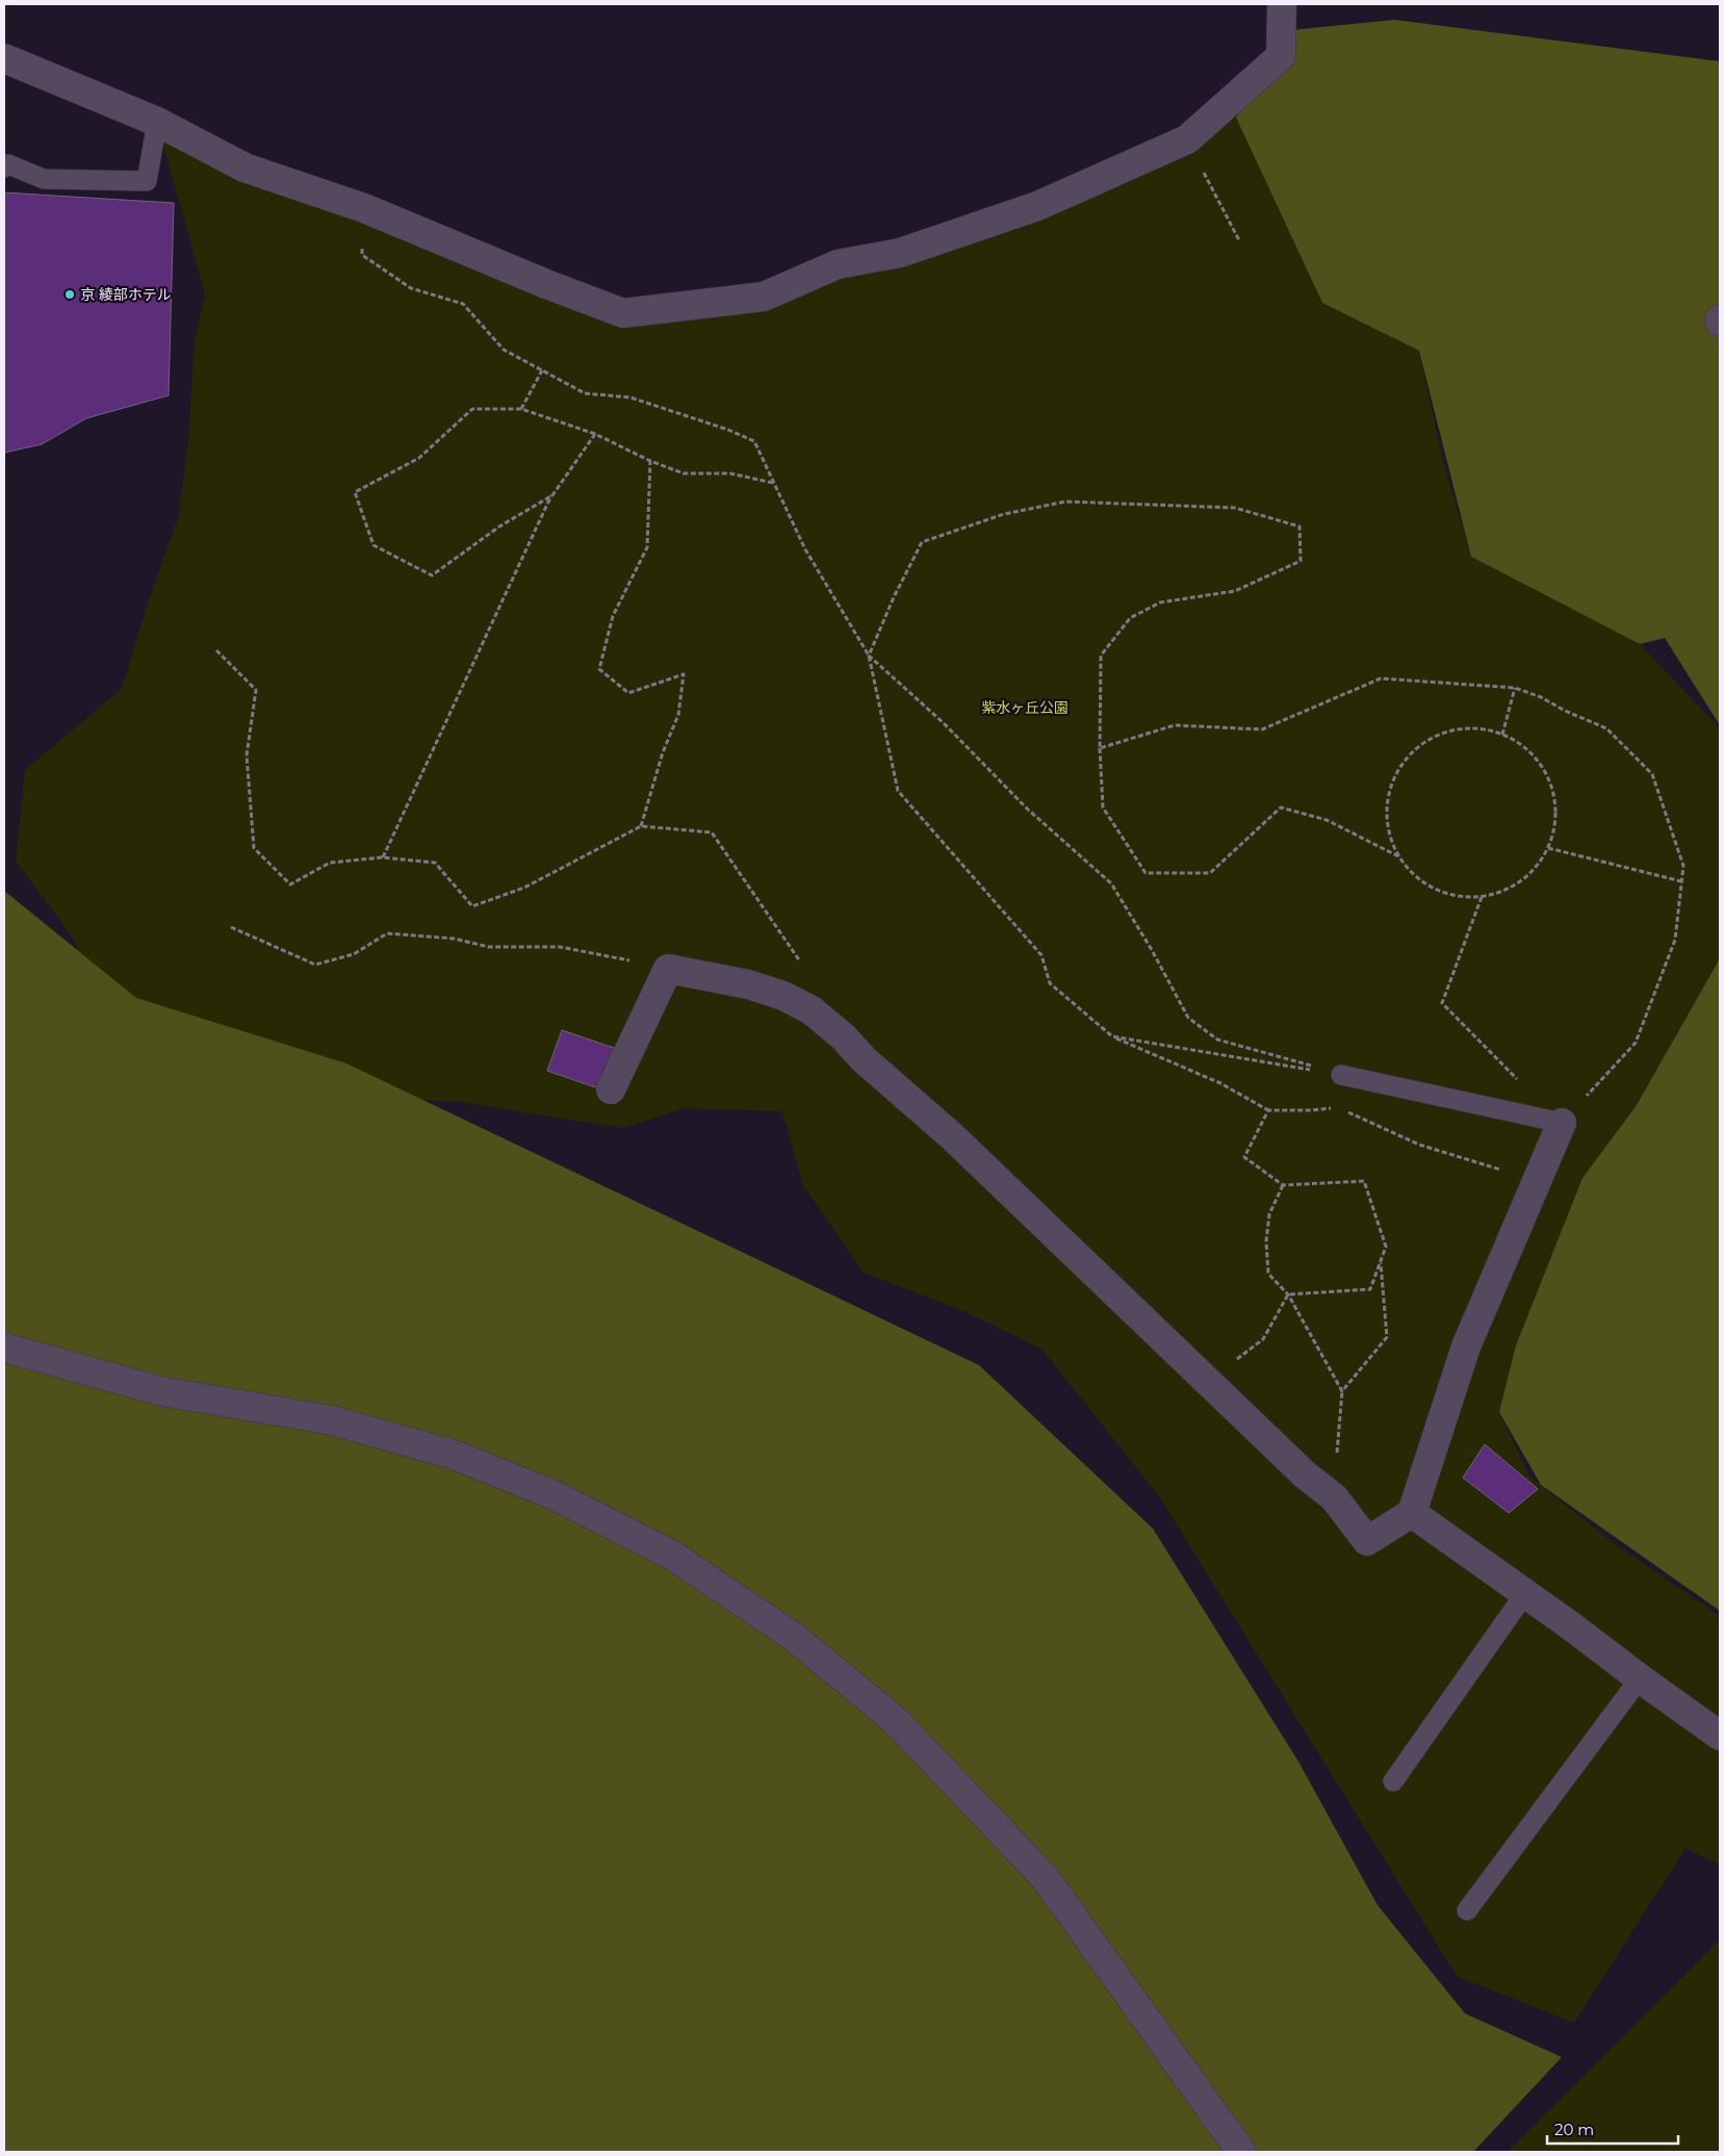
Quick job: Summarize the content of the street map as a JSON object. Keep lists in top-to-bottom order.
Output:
{
  "parks": ["紫水ヶ丘公園"],
  "places": ["京 綾部ホテル"],
  "scale_bar": "20 m"
}
